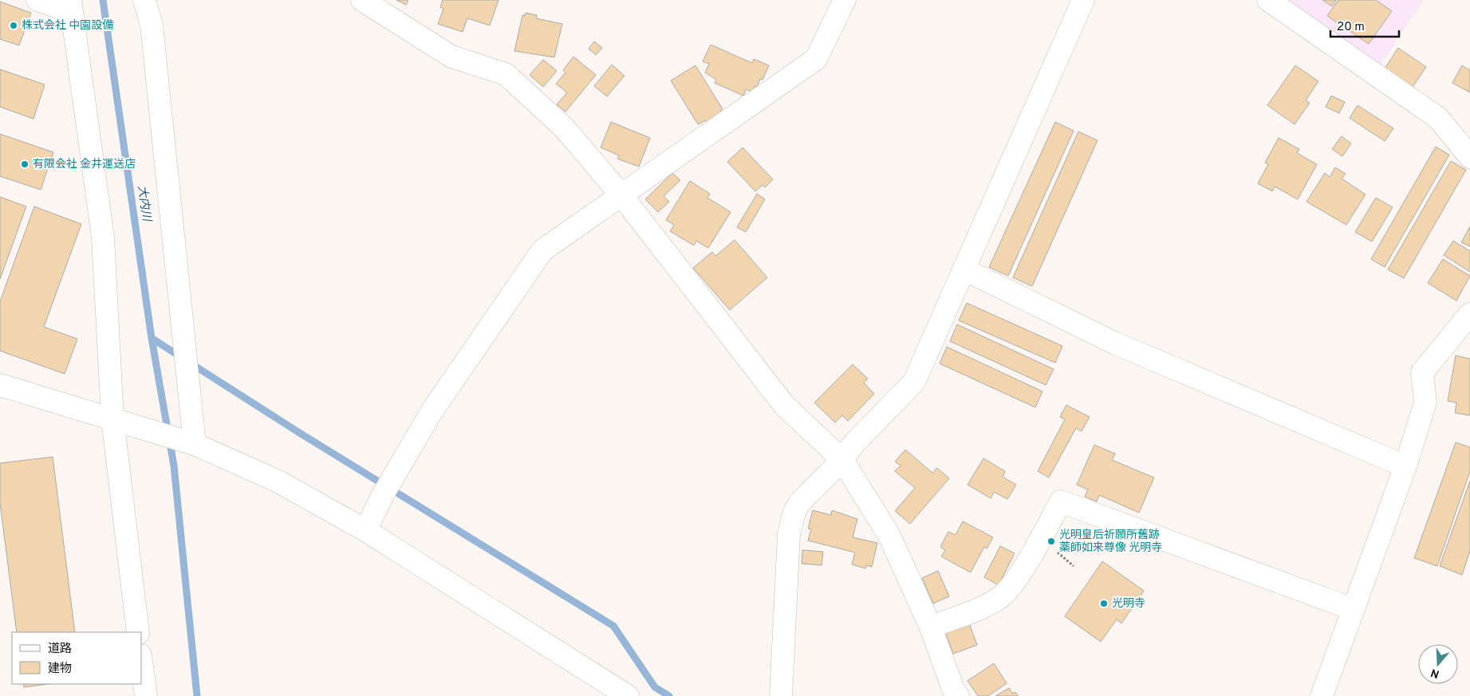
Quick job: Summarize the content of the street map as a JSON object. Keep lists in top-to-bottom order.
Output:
{
  "water": ["大内川"],
  "places": [
    "株式会社 中園設備",
    "有限会社 金井運送店",
    "光明皇后祈願所舊跡 薬師如来尊像 光明寺",
    "光明寺"
  ],
  "legend": ["道路", "建物"],
  "scale_bar": "20 m",
  "north": "bottom"
}
